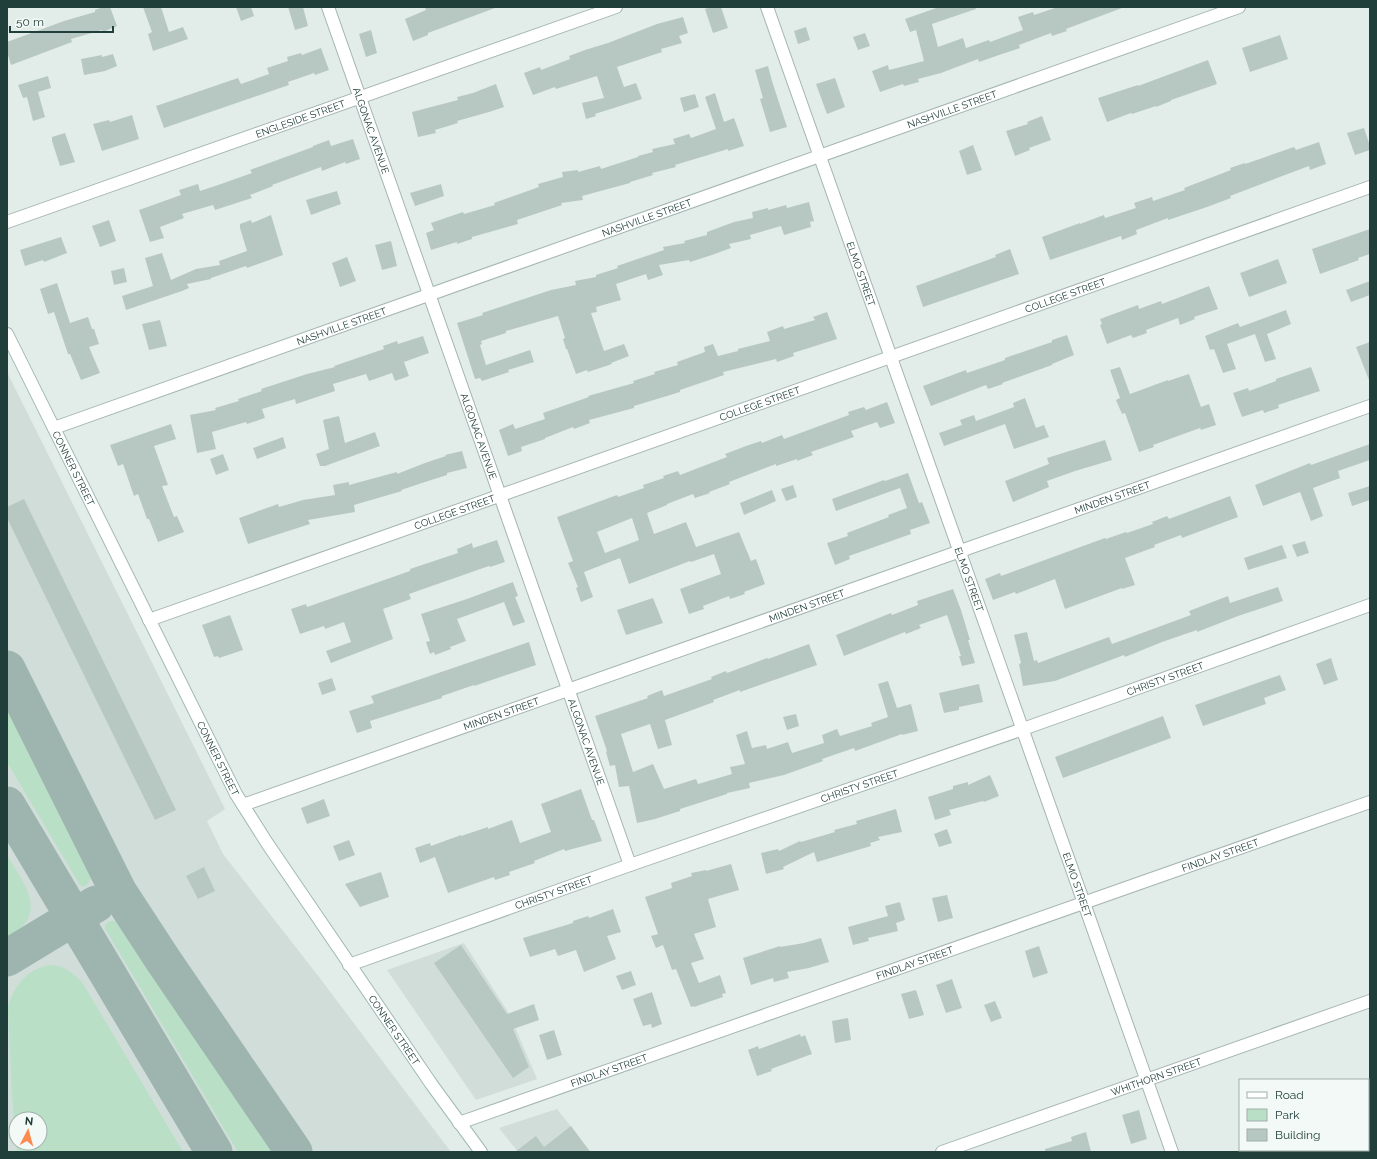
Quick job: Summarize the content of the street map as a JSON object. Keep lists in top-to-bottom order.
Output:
{
  "streets": {
    "street": [
      "NASHVILLE STREET",
      "ENGLESIDE STREET",
      "ALGONAC AVENUE",
      "ELMO STREET",
      "COLLEGE STREET",
      "CONNER STREET",
      "MINDEN STREET",
      "CHRISTY STREET",
      "FINDLAY STREET",
      "WHITHORN STREET"
    ]
  },
  "crossings": [
    ["NASHVILLE STREET", "ALGONAC AVENUE"],
    ["NASHVILLE STREET", "ELMO STREET"],
    ["NASHVILLE STREET", "CONNER STREET"],
    ["ENGLESIDE STREET", "ALGONAC AVENUE"],
    ["ALGONAC AVENUE", "COLLEGE STREET"],
    ["ALGONAC AVENUE", "MINDEN STREET"],
    ["ALGONAC AVENUE", "CHRISTY STREET"],
    ["ELMO STREET", "COLLEGE STREET"],
    ["ELMO STREET", "MINDEN STREET"],
    ["ELMO STREET", "CHRISTY STREET"],
    ["ELMO STREET", "FINDLAY STREET"],
    ["ELMO STREET", "WHITHORN STREET"],
    ["COLLEGE STREET", "CONNER STREET"],
    ["CONNER STREET", "MINDEN STREET"],
    ["CONNER STREET", "CHRISTY STREET"],
    ["CONNER STREET", "FINDLAY STREET"]
  ],
  "legend": ["Road", "Park", "Building"],
  "scale_bar": "50 m",
  "north": "top"
}
